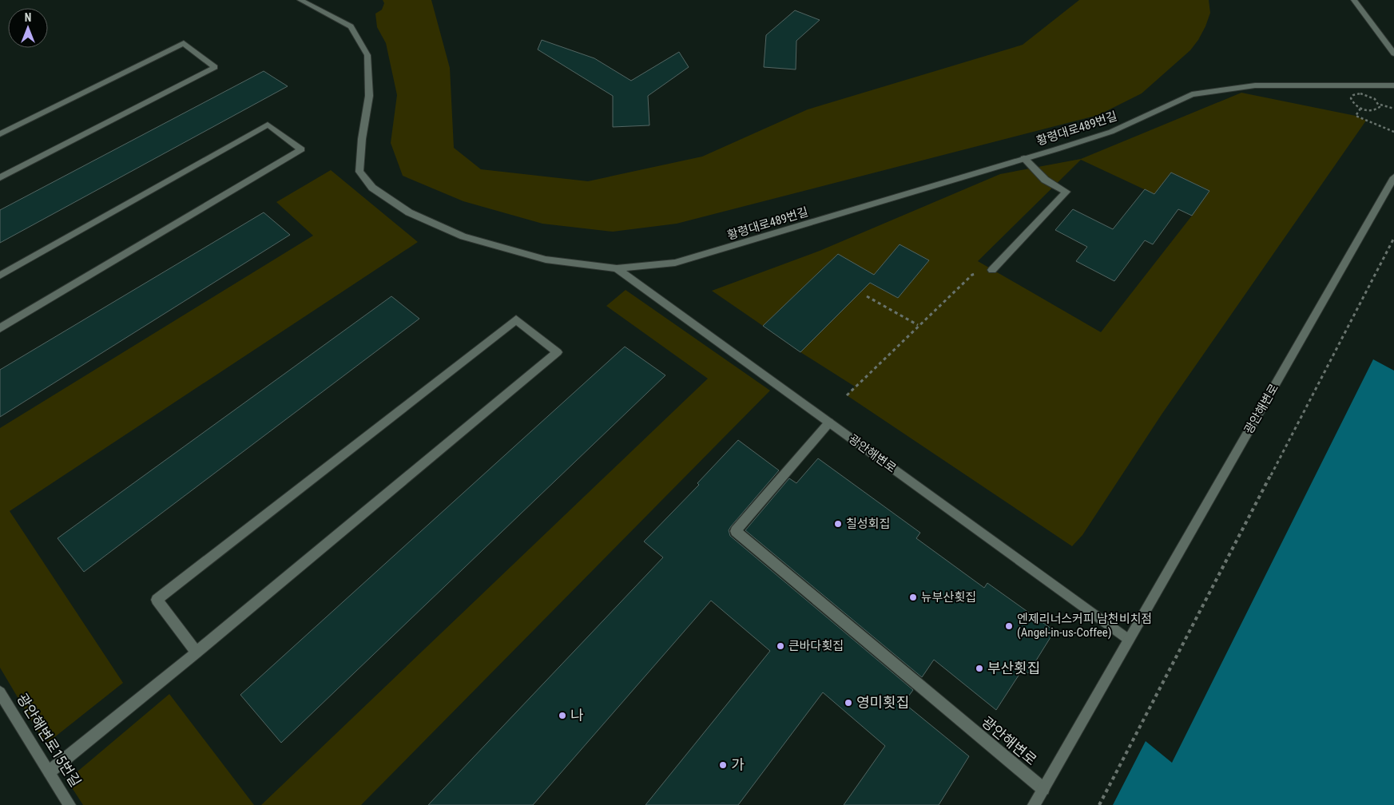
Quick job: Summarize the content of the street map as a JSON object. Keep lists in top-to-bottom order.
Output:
{
  "streets": {
    "street": ["황령대로489번길", "광안해변로", "광안해변로15번길"]
  },
  "crossings": [
    ["황령대로489번길", "광안해변로"]
  ],
  "places": [
    "칠성회집",
    "뉴부산횟집",
    "엔제리너스커피 남천비치점 (Angel-in-us-Coffee)",
    "큰바다횟집",
    "부산횟집",
    "영미횟집",
    "나",
    "가"
  ],
  "north": "top"
}
